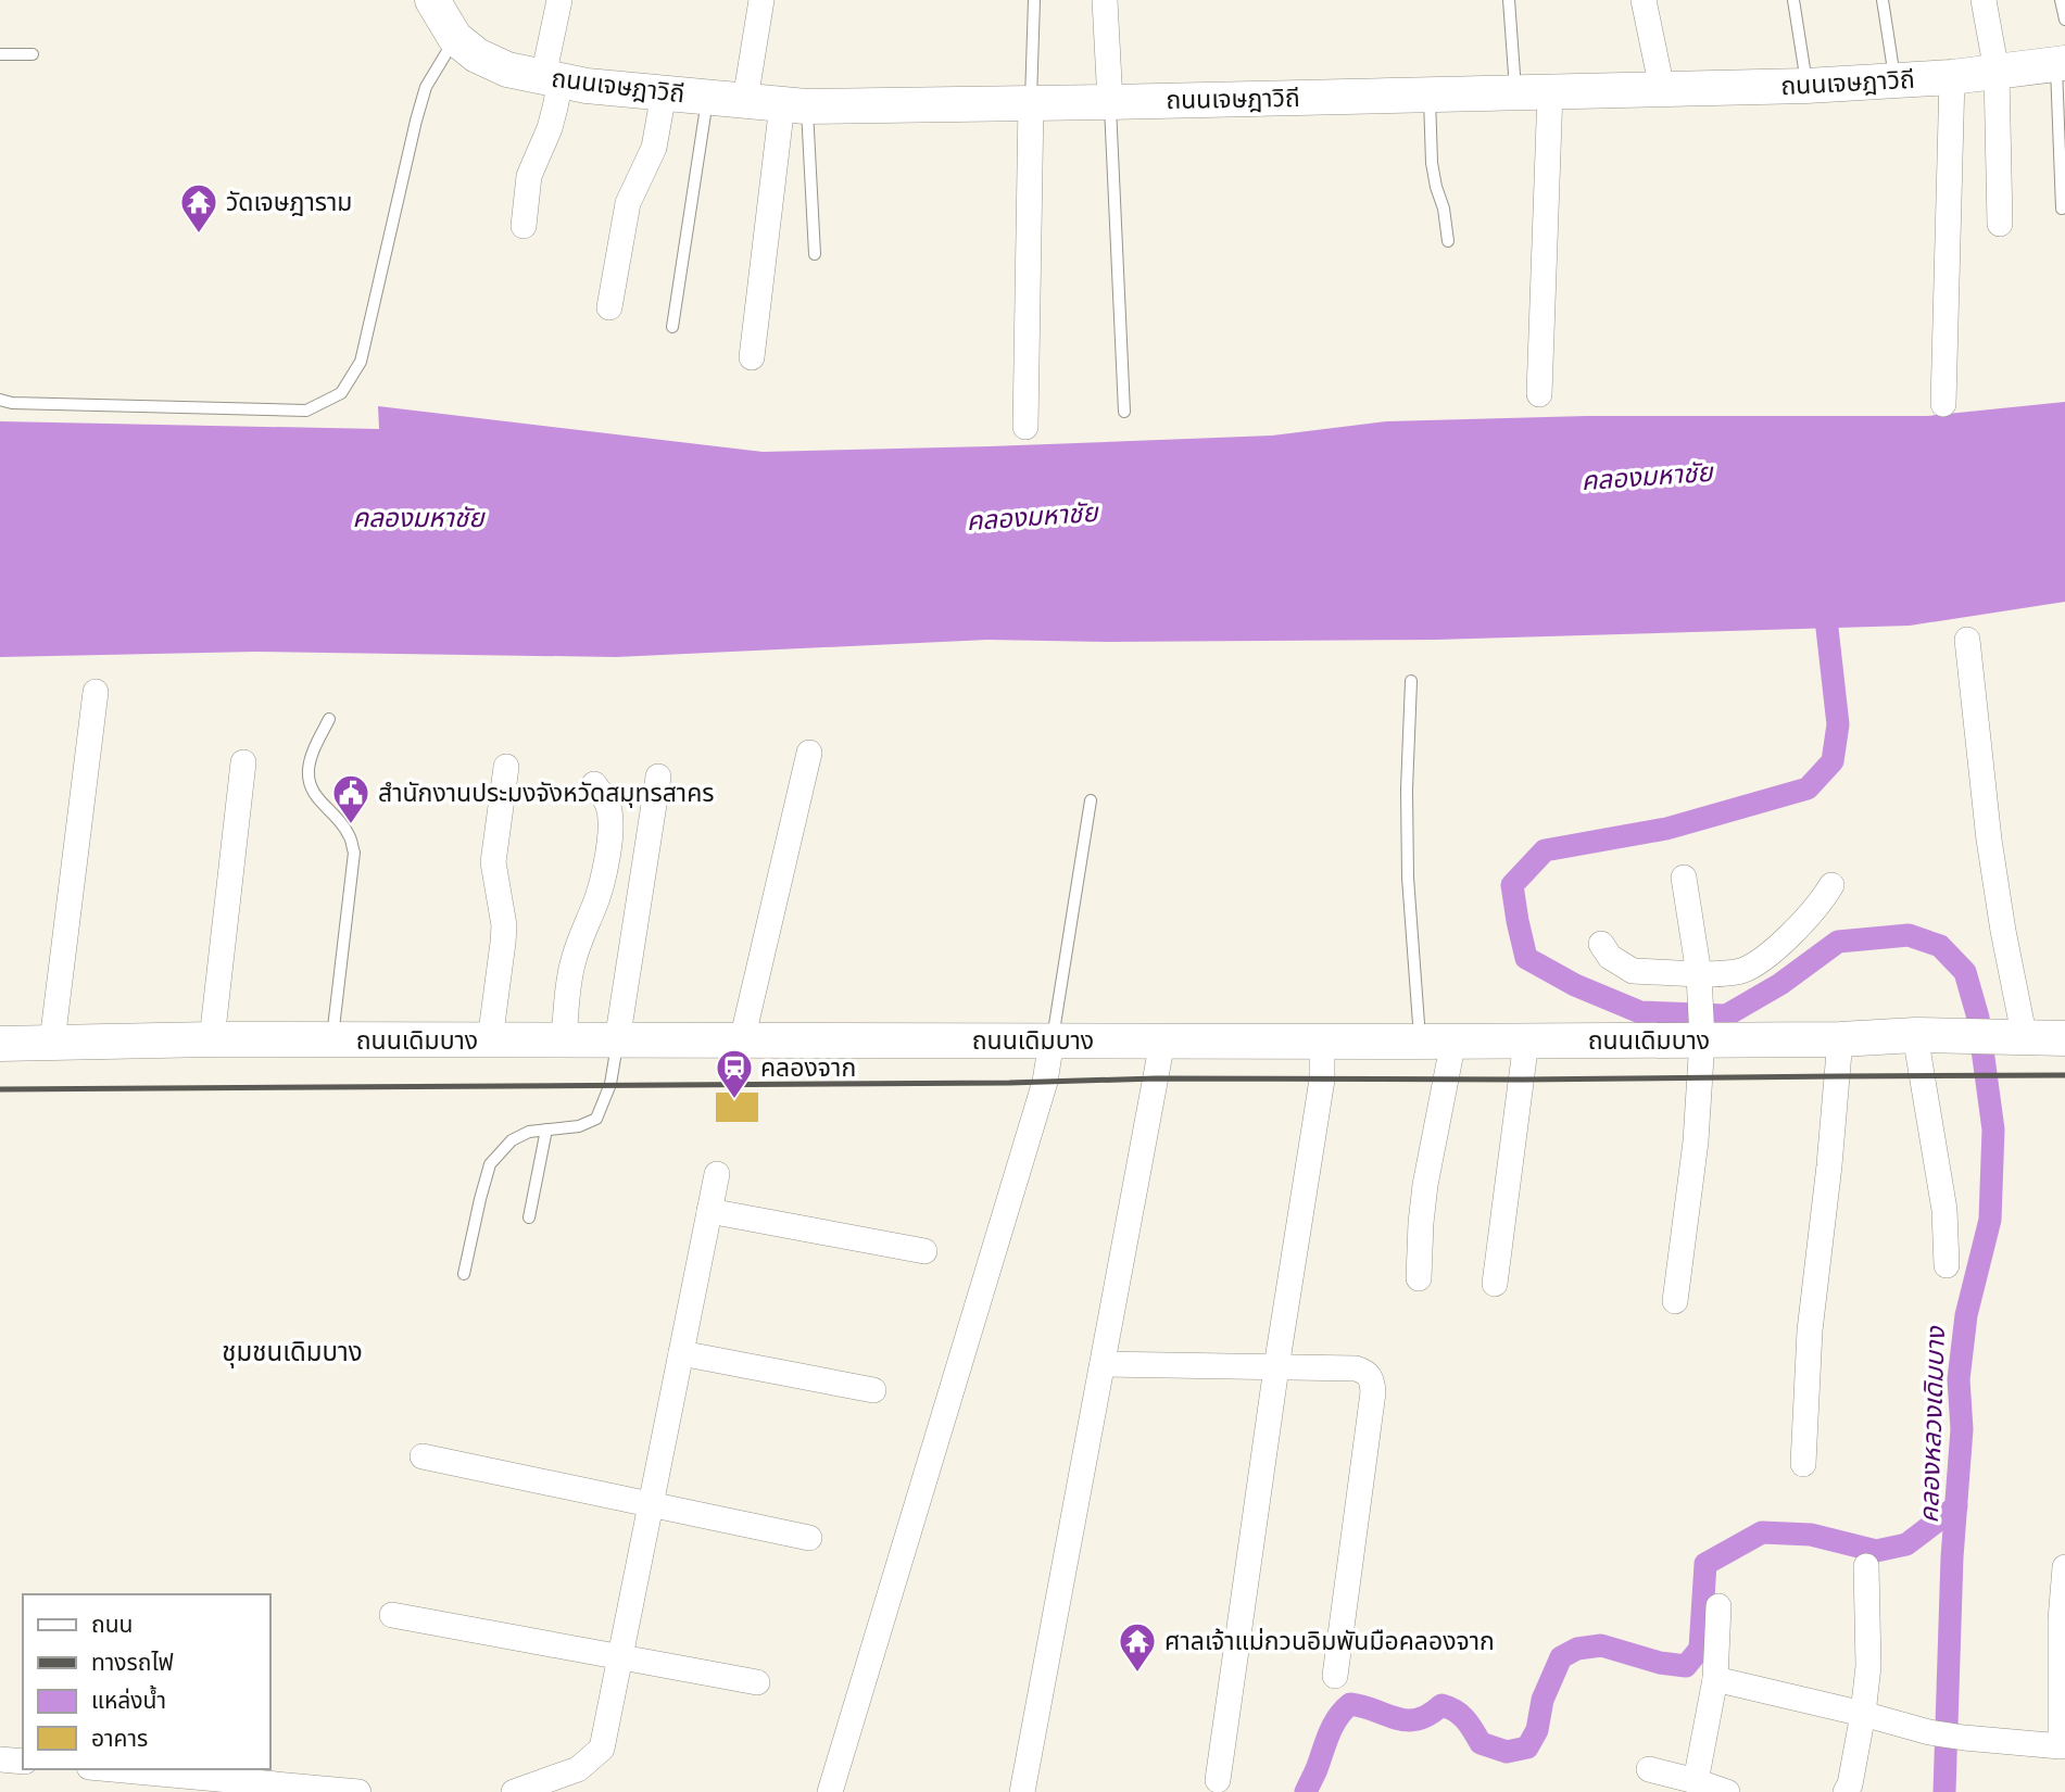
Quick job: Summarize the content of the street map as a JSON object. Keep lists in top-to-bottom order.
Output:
{
  "streets": {
    "street": ["ถนนเจษฎาวิถี", "ถนนเดิมบาง"]
  },
  "districts": ["ชุมชนเดิมบาง"],
  "water": ["คลองมหาชัย", "คลองหลวงเดิมบาง"],
  "places": {
    "temple": ["วัดเจษฎาราม", "ศาลเจ้าแม่กวนอิมพันมือคลองจาก"],
    "public building": ["สำนักงานประมงจังหวัดสมุทรสาคร"],
    "station": ["คลองจาก"]
  },
  "legend": [
    "ถนน",
    "ทางรถไฟ",
    "แหล่งน้ำ",
    "อาคาร"
  ]
}
